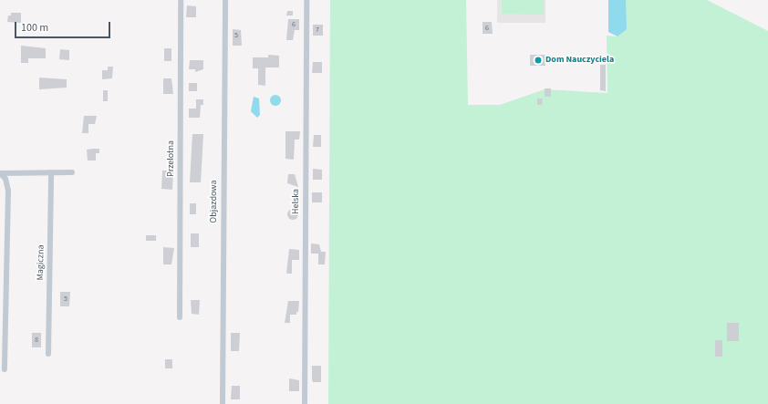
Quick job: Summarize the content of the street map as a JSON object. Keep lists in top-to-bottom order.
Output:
{
  "streets": {
    "street": [
      "Przelotna",
      "Objazdowa",
      "Helska",
      "Magiczna"
    ]
  },
  "places": ["Dom Nauczyciela"],
  "house_numbers": [
    "6",
    "6",
    "7",
    "5",
    "5",
    "8"
  ],
  "scale_bar": "100 m"
}
